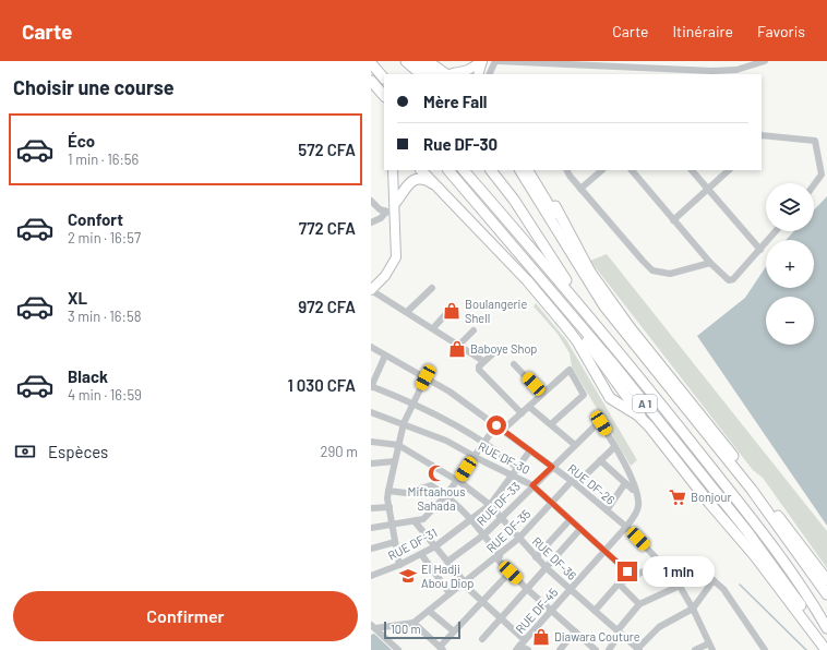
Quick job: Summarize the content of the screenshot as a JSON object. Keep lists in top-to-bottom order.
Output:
{
  "streets": {
    "highway": ["A 1"],
    "street": [
      "RUE DF-30",
      "RUE DF-26",
      "RUE DF-33",
      "RUE DF-35",
      "RUE DF-31",
      "RUE DF-36",
      "RUE DF-45"
    ]
  },
  "crossings": [
    ["RUE DF-30", "RUE DF-33"],
    ["RUE DF-30", "RUE DF-35"],
    ["RUE DF-30", "RUE DF-31"],
    ["RUE DF-30", "RUE DF-45"],
    ["RUE DF-26", "RUE DF-33"],
    ["RUE DF-26", "RUE DF-35"],
    ["RUE DF-26", "RUE DF-31"],
    ["RUE DF-26", "RUE DF-45"],
    ["RUE DF-33", "RUE DF-35"],
    ["RUE DF-33", "RUE DF-36"],
    ["RUE DF-35", "RUE DF-36"],
    ["RUE DF-31", "RUE DF-36"],
    ["RUE DF-36", "RUE DF-45"]
  ],
  "places": {
    "shop": ["Boulangerie Shell", "Baboye Shop", "Diawara Couture"],
    "mosque": ["Miftaahous Sahada"],
    "supermarket": ["Bonjour"],
    "school or university": ["El Hadji Abou Diop"]
  },
  "scale_bar": "100 m",
  "page": {
    "header": "Carte",
    "nav": ["Carte", "Itinéraire", "Favoris"],
    "heading": "Choisir une course",
    "banner": ["Mère Fall", "Rue DF-30"],
    "list": [
      {
        "name": "Éco",
        "note": "1 min · 16:56",
        "value": "572 CFA"
      },
      {
        "name": "Confort",
        "note": "2 min · 16:57",
        "value": "772 CFA"
      },
      {
        "name": "XL",
        "note": "3 min · 16:58",
        "value": "972 CFA"
      },
      {
        "name": "Black",
        "note": "4 min · 16:59",
        "value": "1 030 CFA"
      }
    ],
    "map_buttons": ["+", "−"],
    "pay": ["Espèces", "290 m"],
    "bubble": "1 min",
    "buttons": "Confirmer",
    "scale": "100 m"
  }
}
